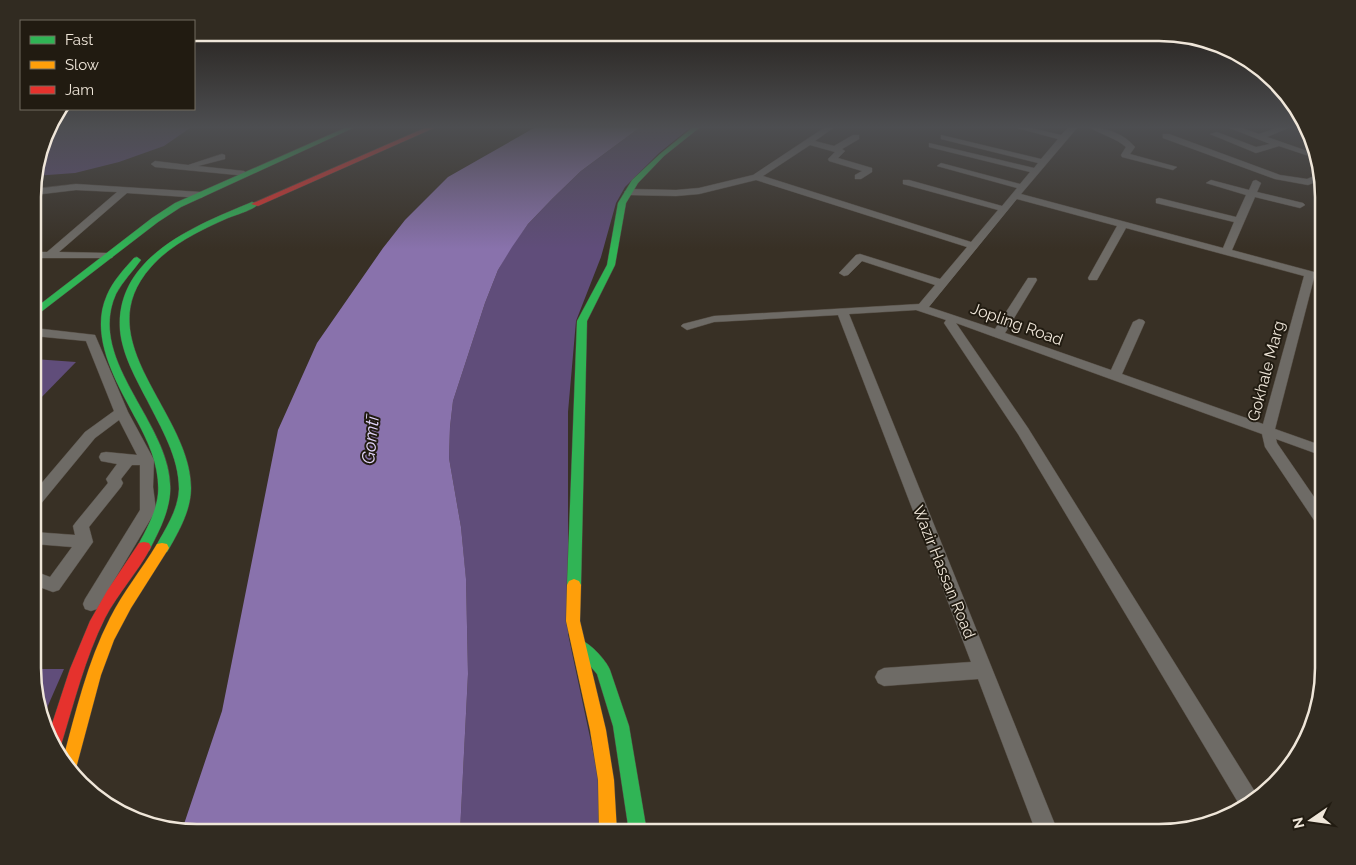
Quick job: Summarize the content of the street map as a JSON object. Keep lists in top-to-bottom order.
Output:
{
  "streets": {
    "street": ["Jopling Road", "Gokhale Marg", "Wazir Hassan Road"]
  },
  "crossings": [
    ["Jopling Road", "Gokhale Marg"],
    ["Jopling Road", "Wazir Hassan Road"]
  ],
  "water": ["Gomtī"],
  "legend": ["Fast", "Slow", "Jam"],
  "north": "left"
}
